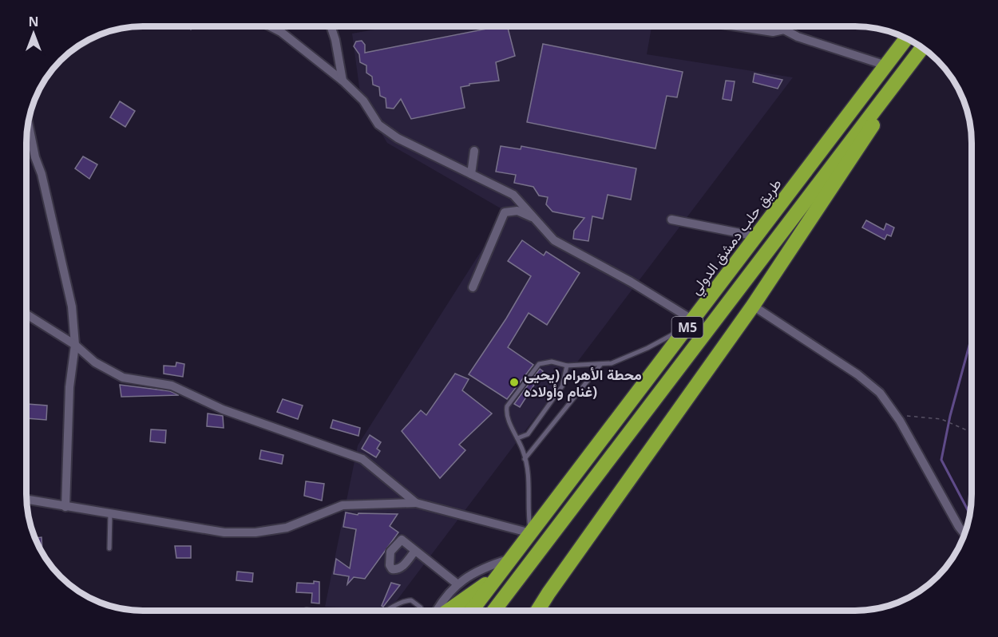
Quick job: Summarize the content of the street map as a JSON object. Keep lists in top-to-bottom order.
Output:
{
  "streets": {
    "highway": ["طريق حلب دمشق الدولي", "M5"]
  },
  "places": ["محطة الأهرام (يحيى غنام وأولاده)"],
  "north": "top"
}
